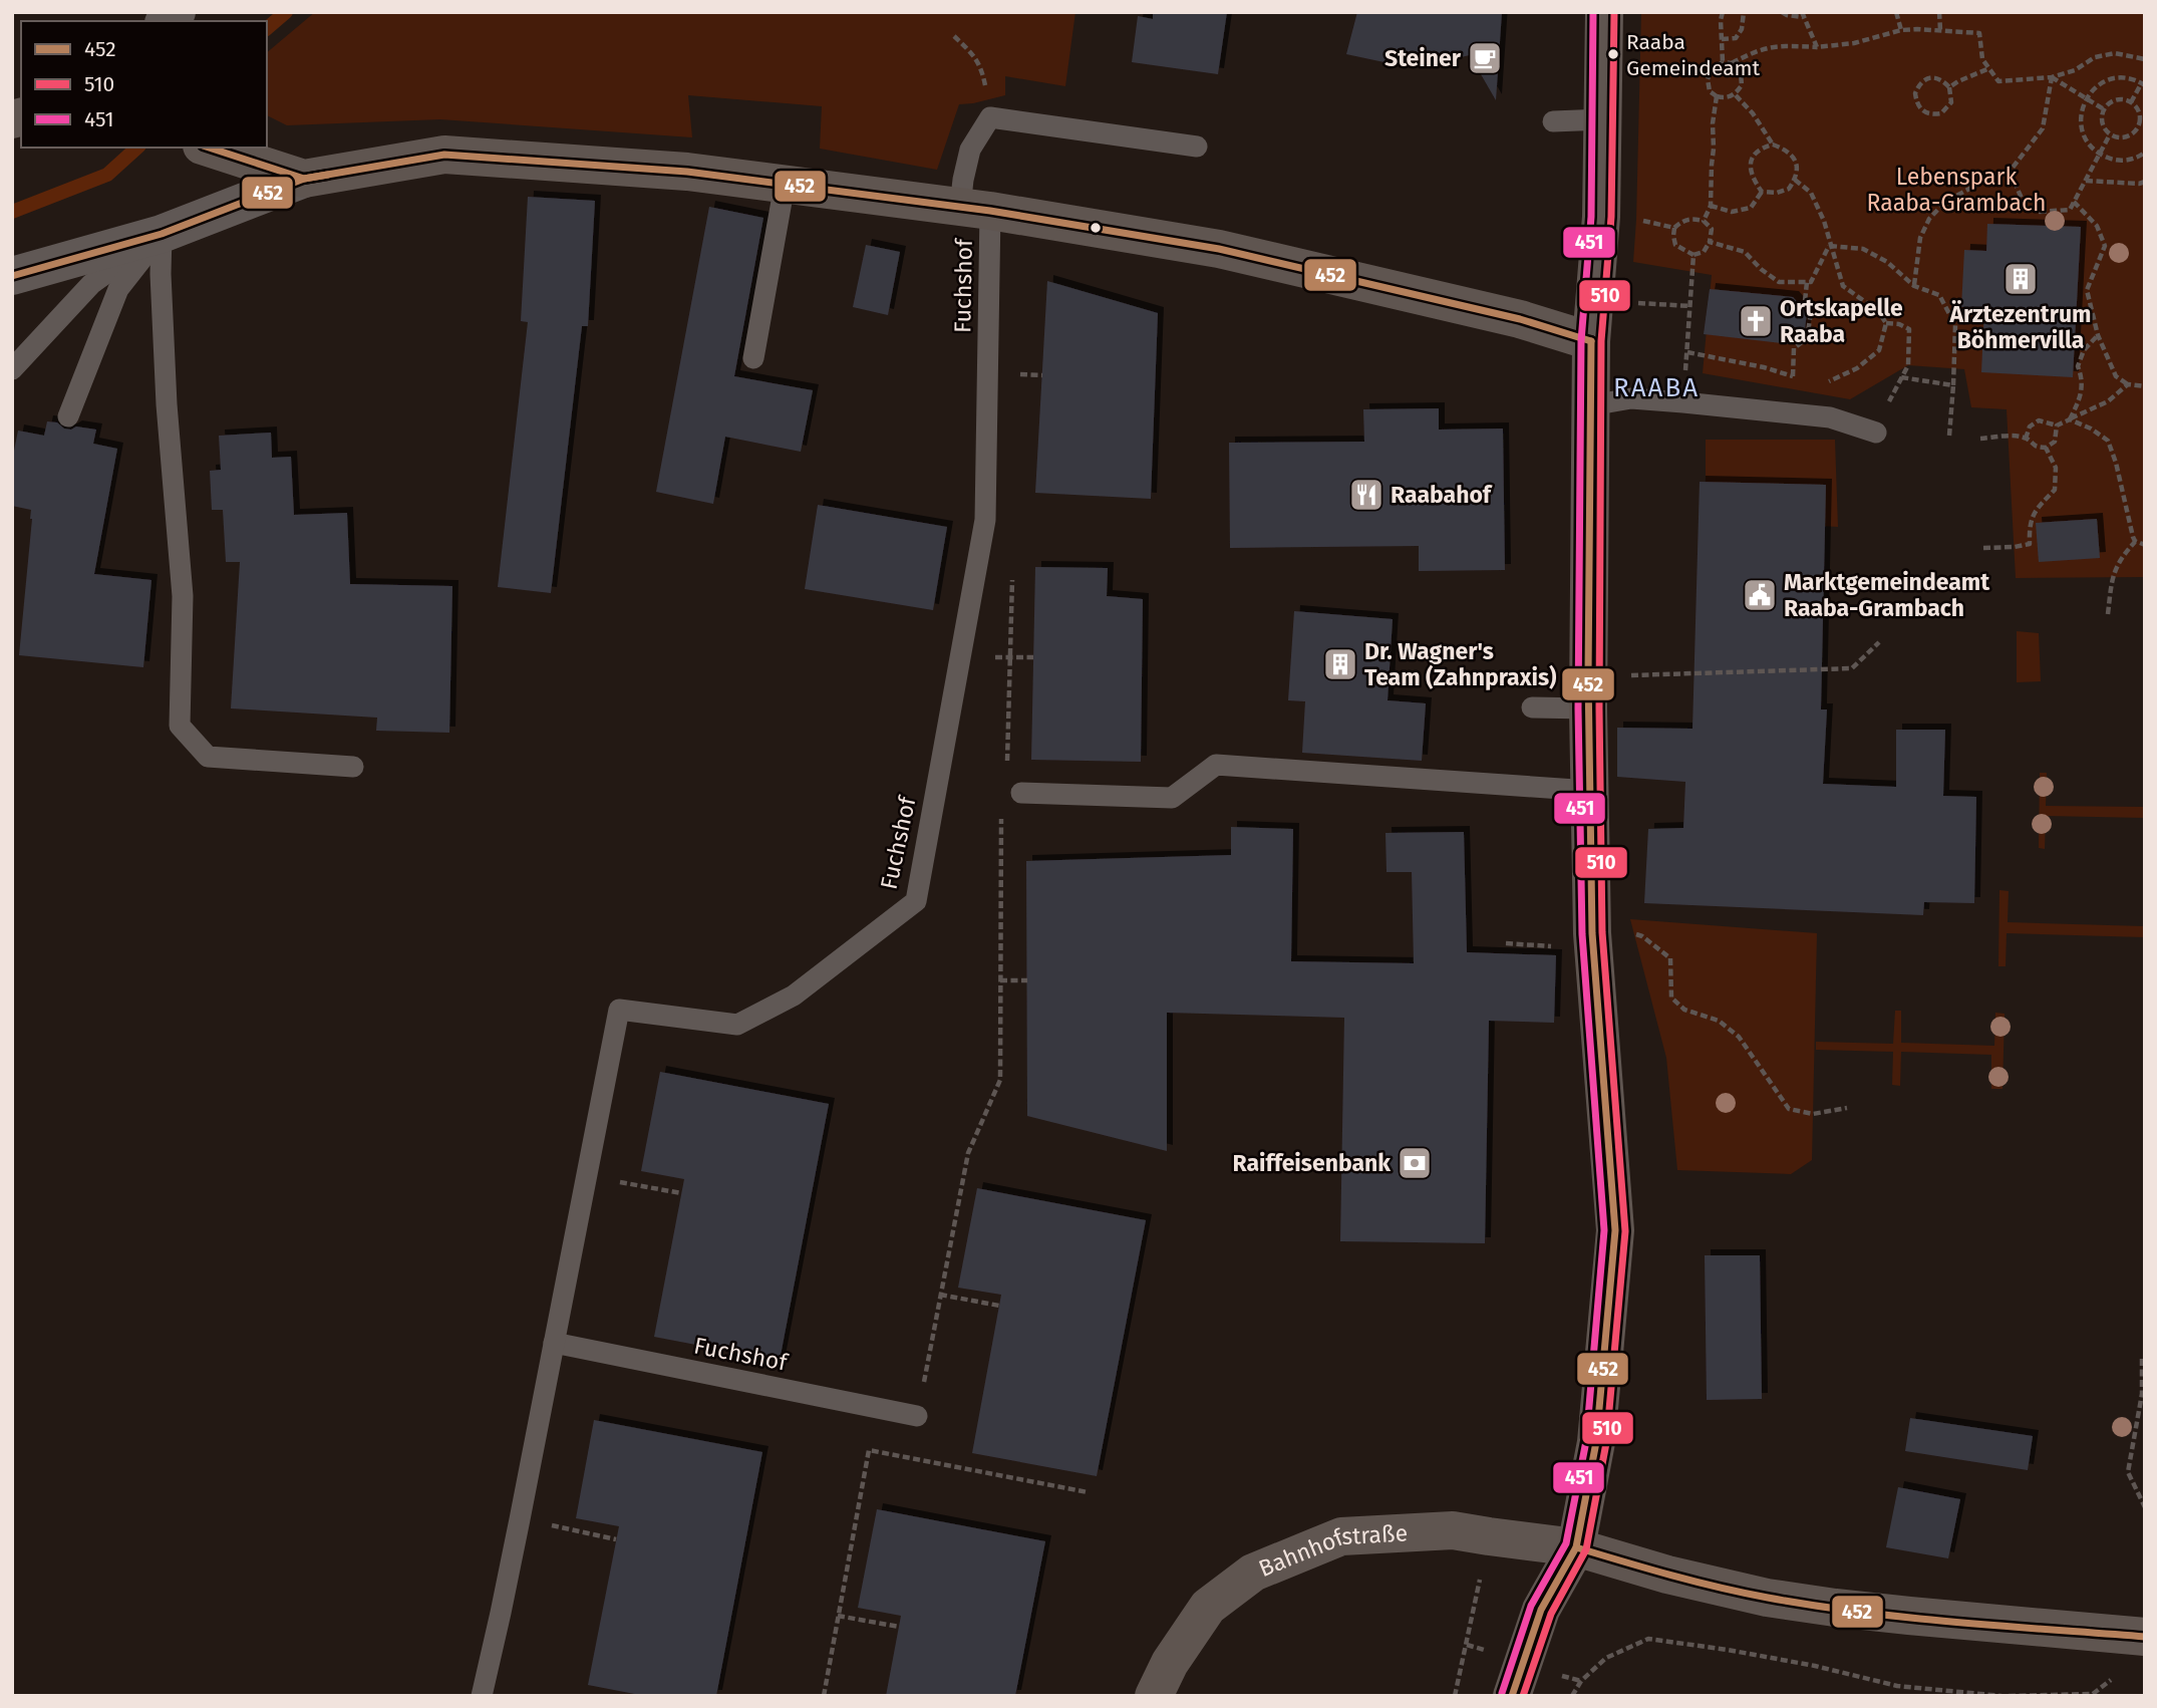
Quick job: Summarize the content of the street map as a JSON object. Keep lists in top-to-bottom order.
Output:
{
  "streets": {
    "main road": ["Bahnhofstraße"],
    "lane": ["Fuchshof"]
  },
  "districts": ["RAABA"],
  "parks": ["Lebenspark Raaba-Grambach"],
  "places": {
    "other": ["Raaba Gemeindeamt"],
    "cafe": ["Steiner"],
    "building": ["Ärztezentrum Böhmervilla", "Dr. Wagner's Team (Zahnpraxis)"],
    "church": ["Ortskapelle Raaba"],
    "restaurant": ["Raabahof"],
    "public building": ["Marktgemeindeamt Raaba-Grambach"],
    "bank": ["Raiffeisenbank"]
  },
  "lines": ["transit line 510", "transit line 451", "transit line 452"],
  "legend": ["452", "510", "451"]
}
